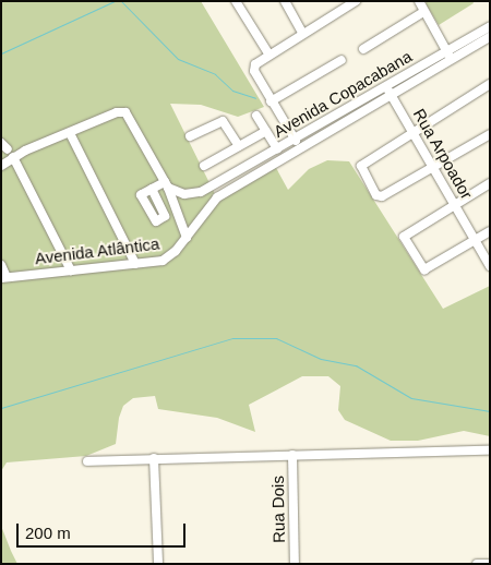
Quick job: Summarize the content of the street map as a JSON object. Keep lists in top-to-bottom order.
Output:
{
  "streets": {
    "street": [
      "Avenida Copacabana",
      "Rua Arpoador",
      "Avenida Atlântica",
      "Rua Dois"
    ]
  },
  "crossings": [
    ["Avenida Copacabana", "Rua Arpoador"],
    ["Avenida Copacabana", "Avenida Atlântica"]
  ],
  "scale_bar": "200 m"
}
